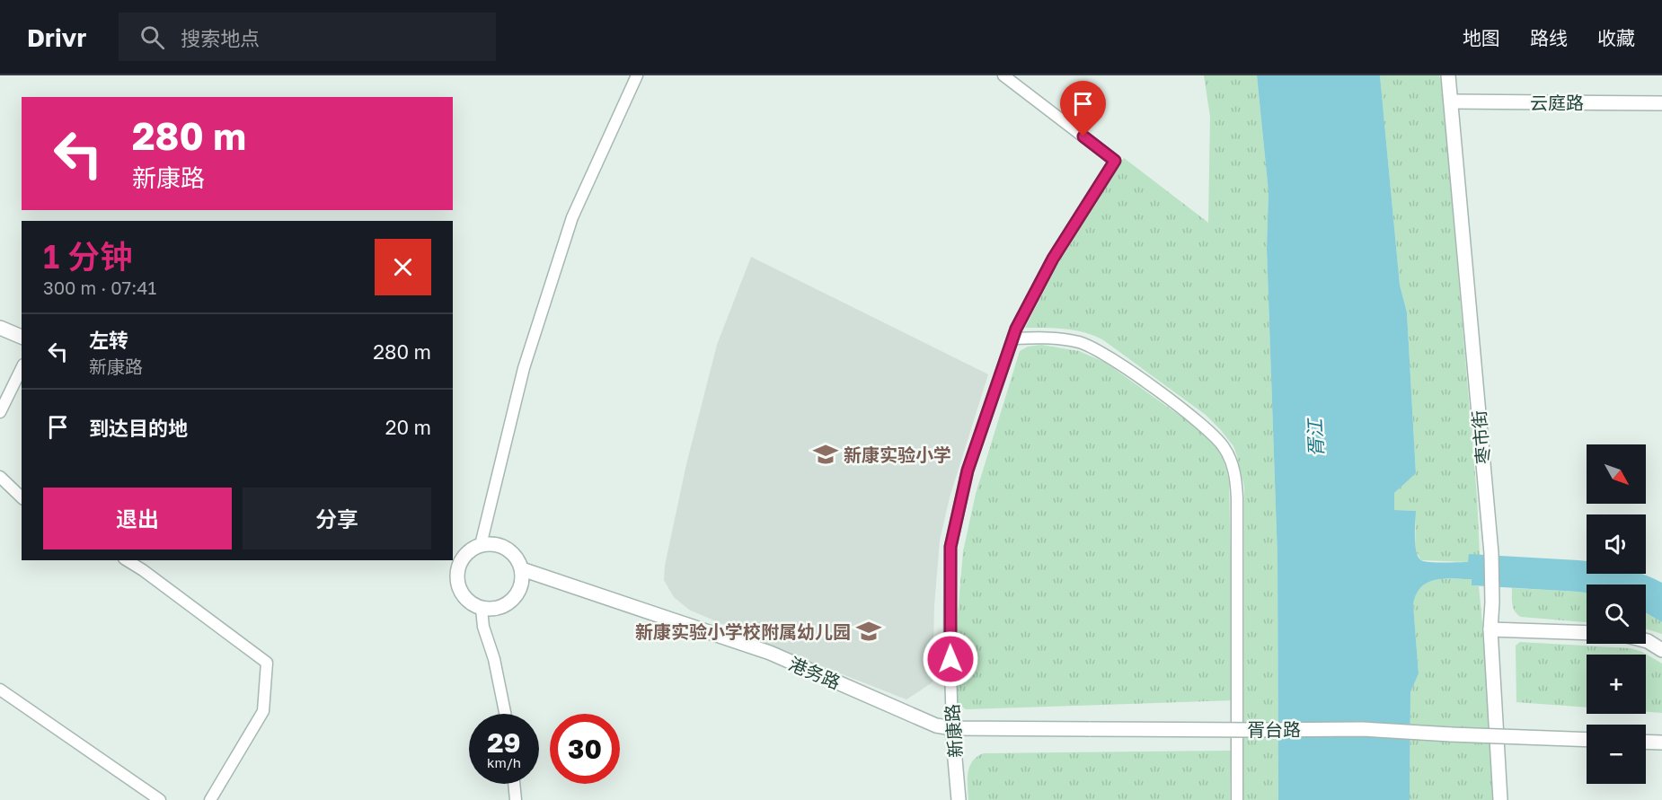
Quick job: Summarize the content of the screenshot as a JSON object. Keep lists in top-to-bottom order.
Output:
{
  "streets": {
    "street": [
      "云庭路",
      "枣市街",
      "港务路",
      "胥台路",
      "新康路"
    ]
  },
  "crossings": [
    ["云庭路", "枣市街"],
    ["港务路", "胥台路"],
    ["港务路", "新康路"],
    ["胥台路", "新康路"]
  ],
  "water": ["胥江"],
  "places": {
    "school or university": ["新康实验小学", "新康实验小学校附属幼儿园"]
  },
  "north": "bottom right",
  "page": {
    "header": "Drivr",
    "search": "搜索地点",
    "nav": ["地图", "路线", "收藏"],
    "turn": ["280 m", "新康路"],
    "heading": ["1 分钟", "300 m · 07:41"],
    "list": [
      {
        "name": "左转",
        "note": "新康路",
        "value": "280 m"
      },
      {
        "name": "到达目的地",
        "value": "20 m"
      }
    ],
    "map_buttons": ["+", "−"],
    "buttons": ["退出", "分享"],
    "speed": "29 km/h",
    "limit": "30"
  }
}
